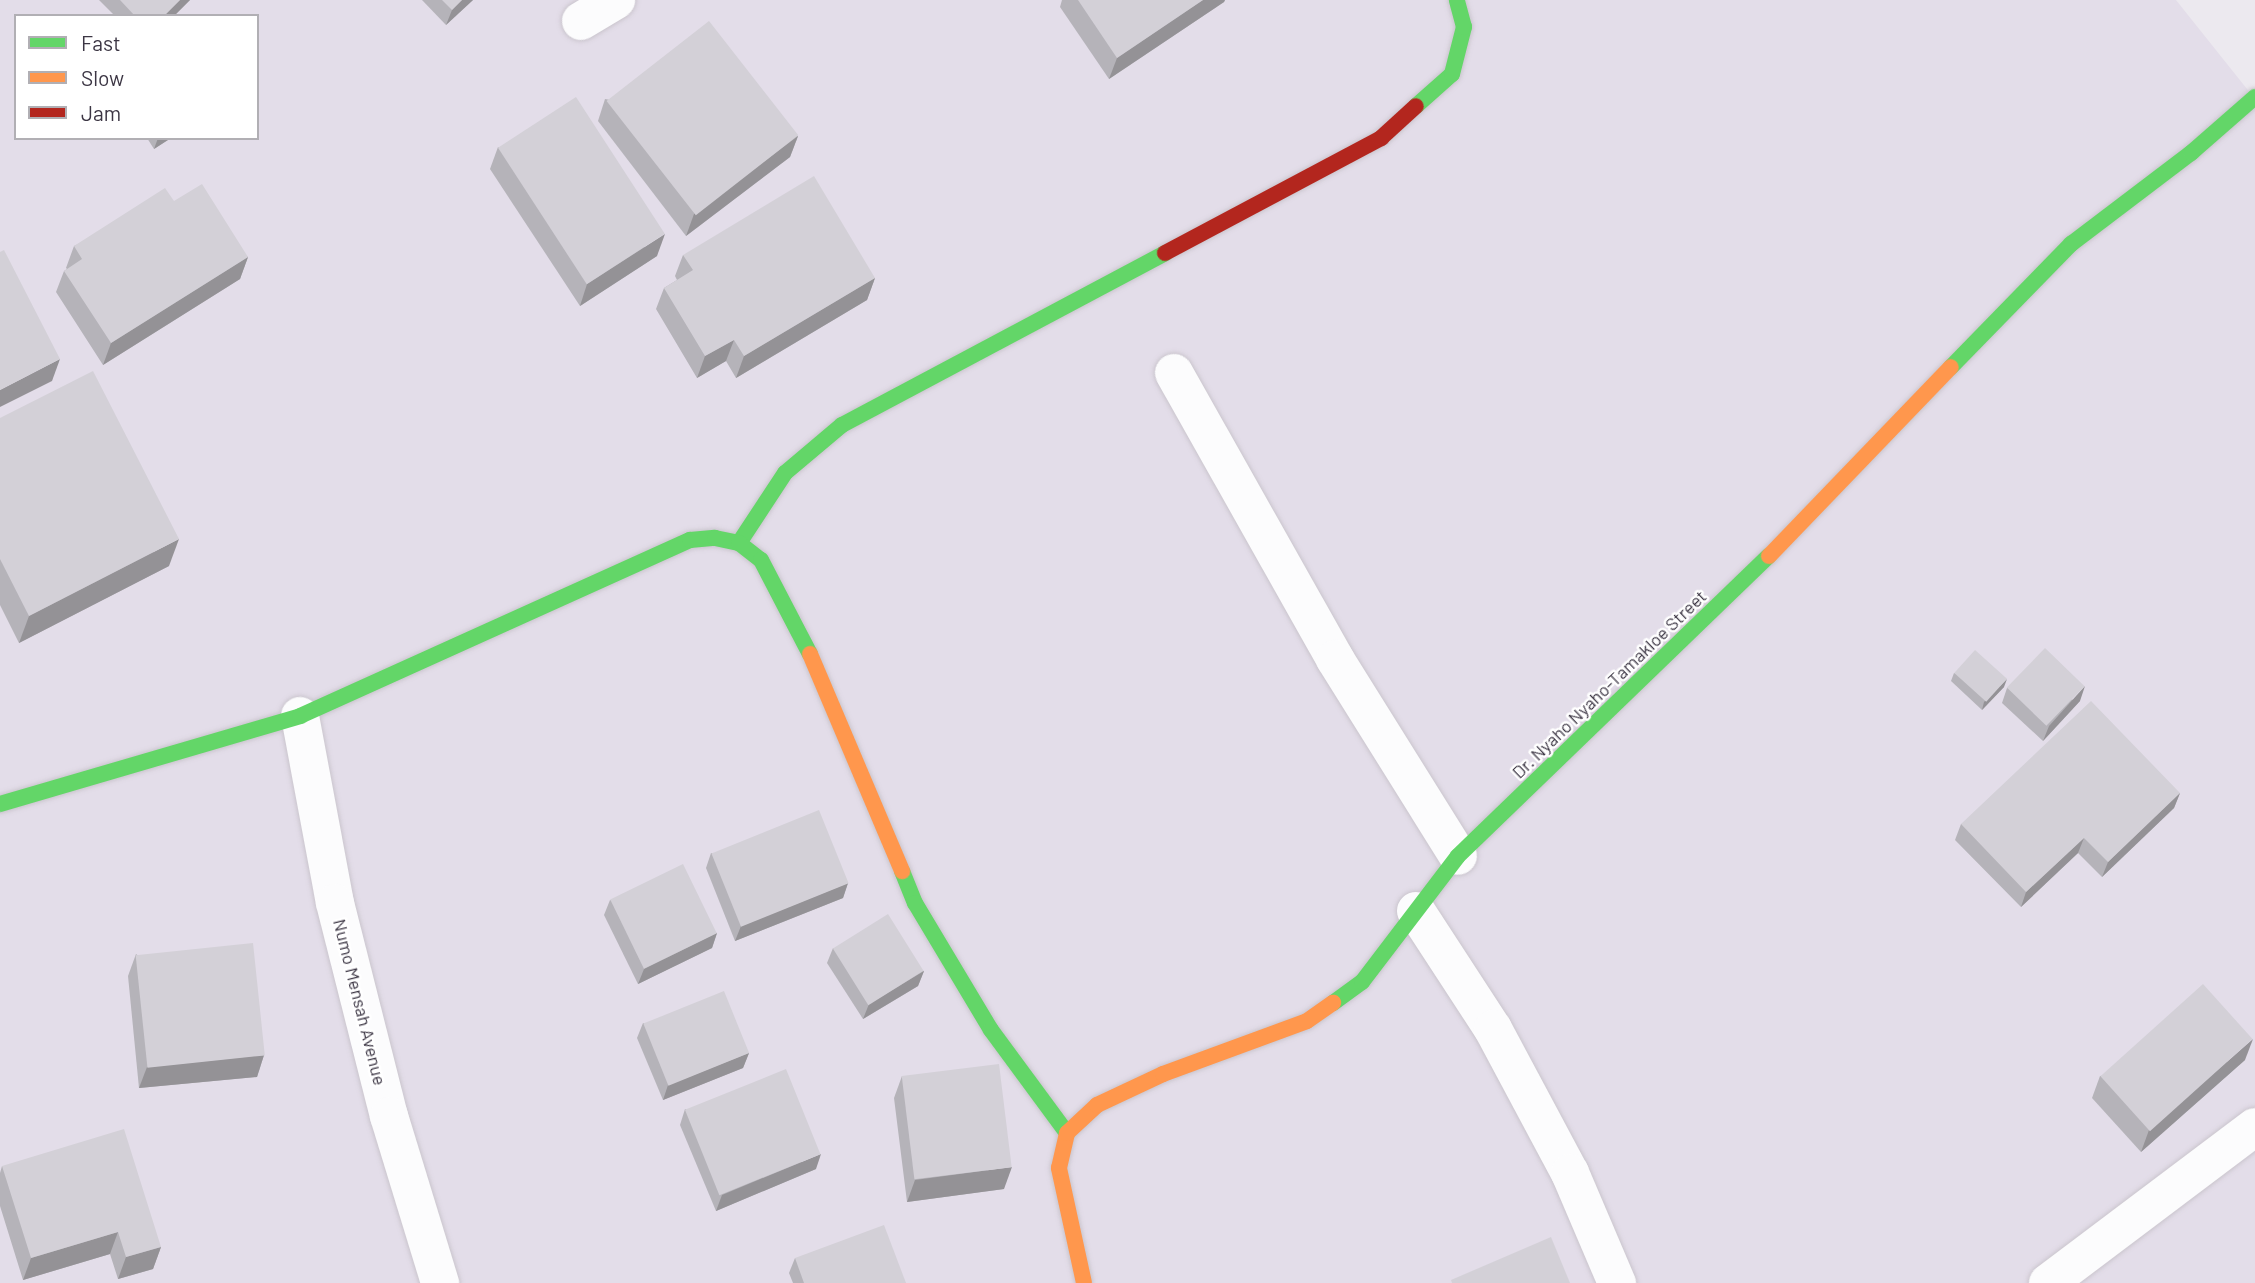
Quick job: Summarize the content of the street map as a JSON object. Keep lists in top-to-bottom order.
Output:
{
  "streets": {
    "street": ["Dr. Nyaho Nyaho-Tamakloe Street", "Numo Mensah Avenue"]
  },
  "legend": ["Fast", "Slow", "Jam"]
}
